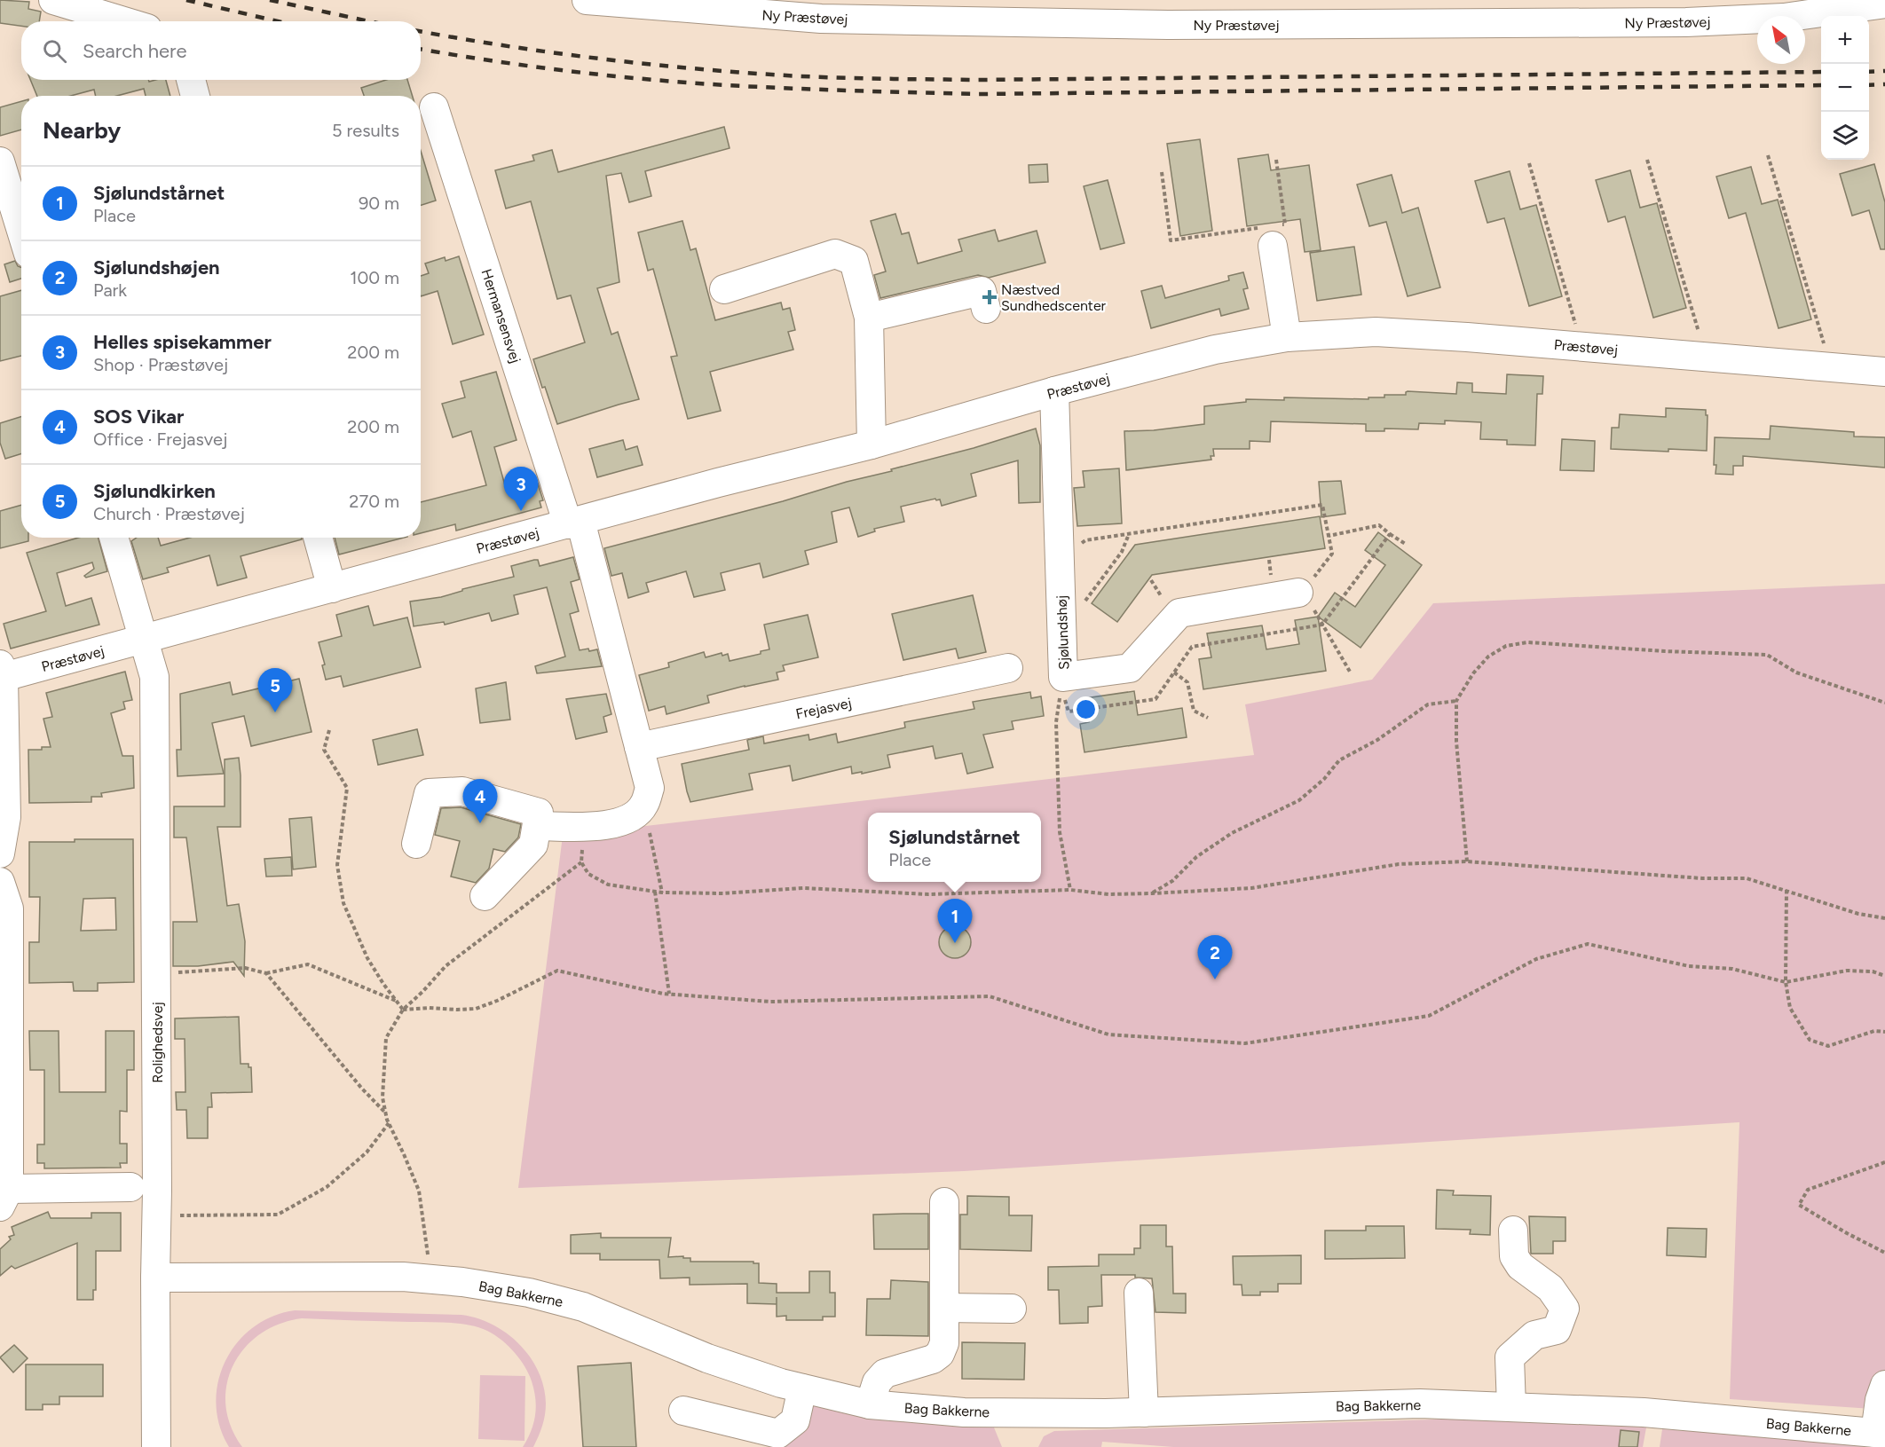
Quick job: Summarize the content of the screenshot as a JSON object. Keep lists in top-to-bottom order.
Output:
{
  "streets": {
    "street": [
      "Ny Præstøvej",
      "Hermansensvej",
      "Præstøvej",
      "Sjølundshøj",
      "Frejasvej",
      "Rolighedsvej",
      "Bag Bakkerne"
    ]
  },
  "crossings": [
    ["Hermansensvej", "Præstøvej"],
    ["Præstøvej", "Sjølundshøj"],
    ["Præstøvej", "Rolighedsvej"],
    ["Rolighedsvej", "Bag Bakkerne"]
  ],
  "places": {
    "health": ["Næstved Sundhedscenter"]
  },
  "north": "top left",
  "page": {
    "map_buttons": ["+", "−"],
    "search": "Search here",
    "heading": ["Nearby", "5 results"],
    "list": [
      {
        "mark": "1",
        "name": "Sjølundstårnet",
        "note": "Place",
        "value": "90 m"
      },
      {
        "mark": "2",
        "name": "Sjølundshøjen",
        "note": "Park",
        "value": "100 m"
      },
      {
        "mark": "3",
        "name": "Helles spisekammer",
        "note": "Shop · Præstøvej",
        "value": "200 m"
      },
      {
        "mark": "4",
        "name": "SOS Vikar",
        "note": "Office · Frejasvej",
        "value": "200 m"
      },
      {
        "mark": "5",
        "name": "Sjølundkirken",
        "note": "Church · Præstøvej",
        "value": "270 m"
      }
    ],
    "pins": [
      "3",
      "5",
      "4",
      "1",
      "2"
    ],
    "popup": ["Sjølundstårnet", "Place"]
  }
}
